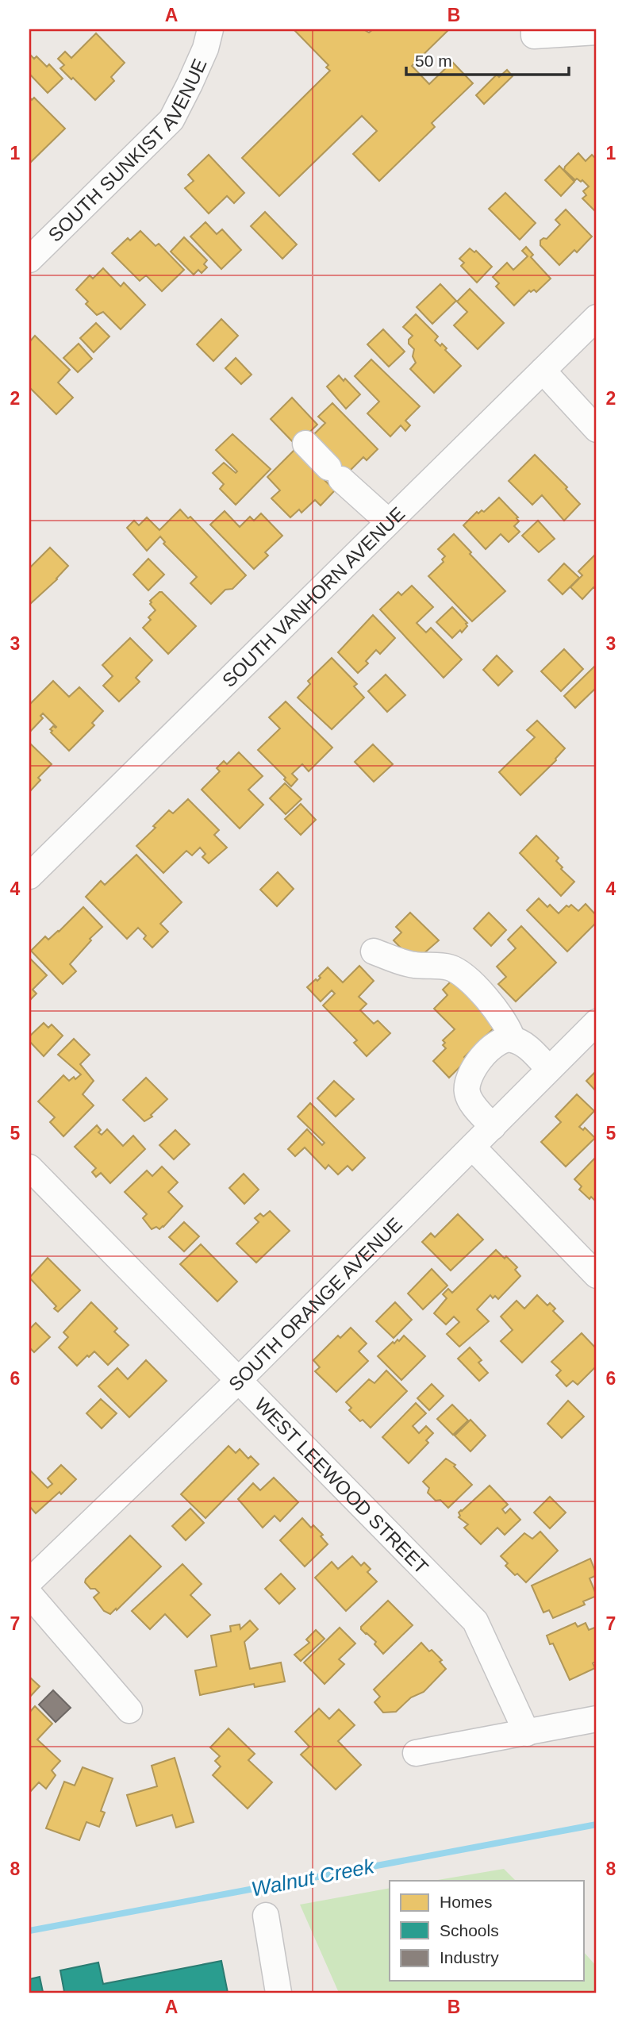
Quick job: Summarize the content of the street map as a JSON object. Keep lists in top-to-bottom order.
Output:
{
  "streets": {
    "street": [
      "SOUTH SUNKIST AVENUE",
      "SOUTH VANHORN AVENUE",
      "SOUTH ORANGE AVENUE",
      "WEST LEEWOOD STREET"
    ]
  },
  "crossings": [
    ["SOUTH ORANGE AVENUE", "WEST LEEWOOD STREET"]
  ],
  "water": ["Walnut Creek"],
  "legend": ["Homes", "Schools", "Industry"],
  "scale_bar": "50 m",
  "grid": {
    "columns": ["A", "B"],
    "rows": [
      "1",
      "2",
      "3",
      "4",
      "5",
      "6",
      "7",
      "8"
    ]
  }
}
